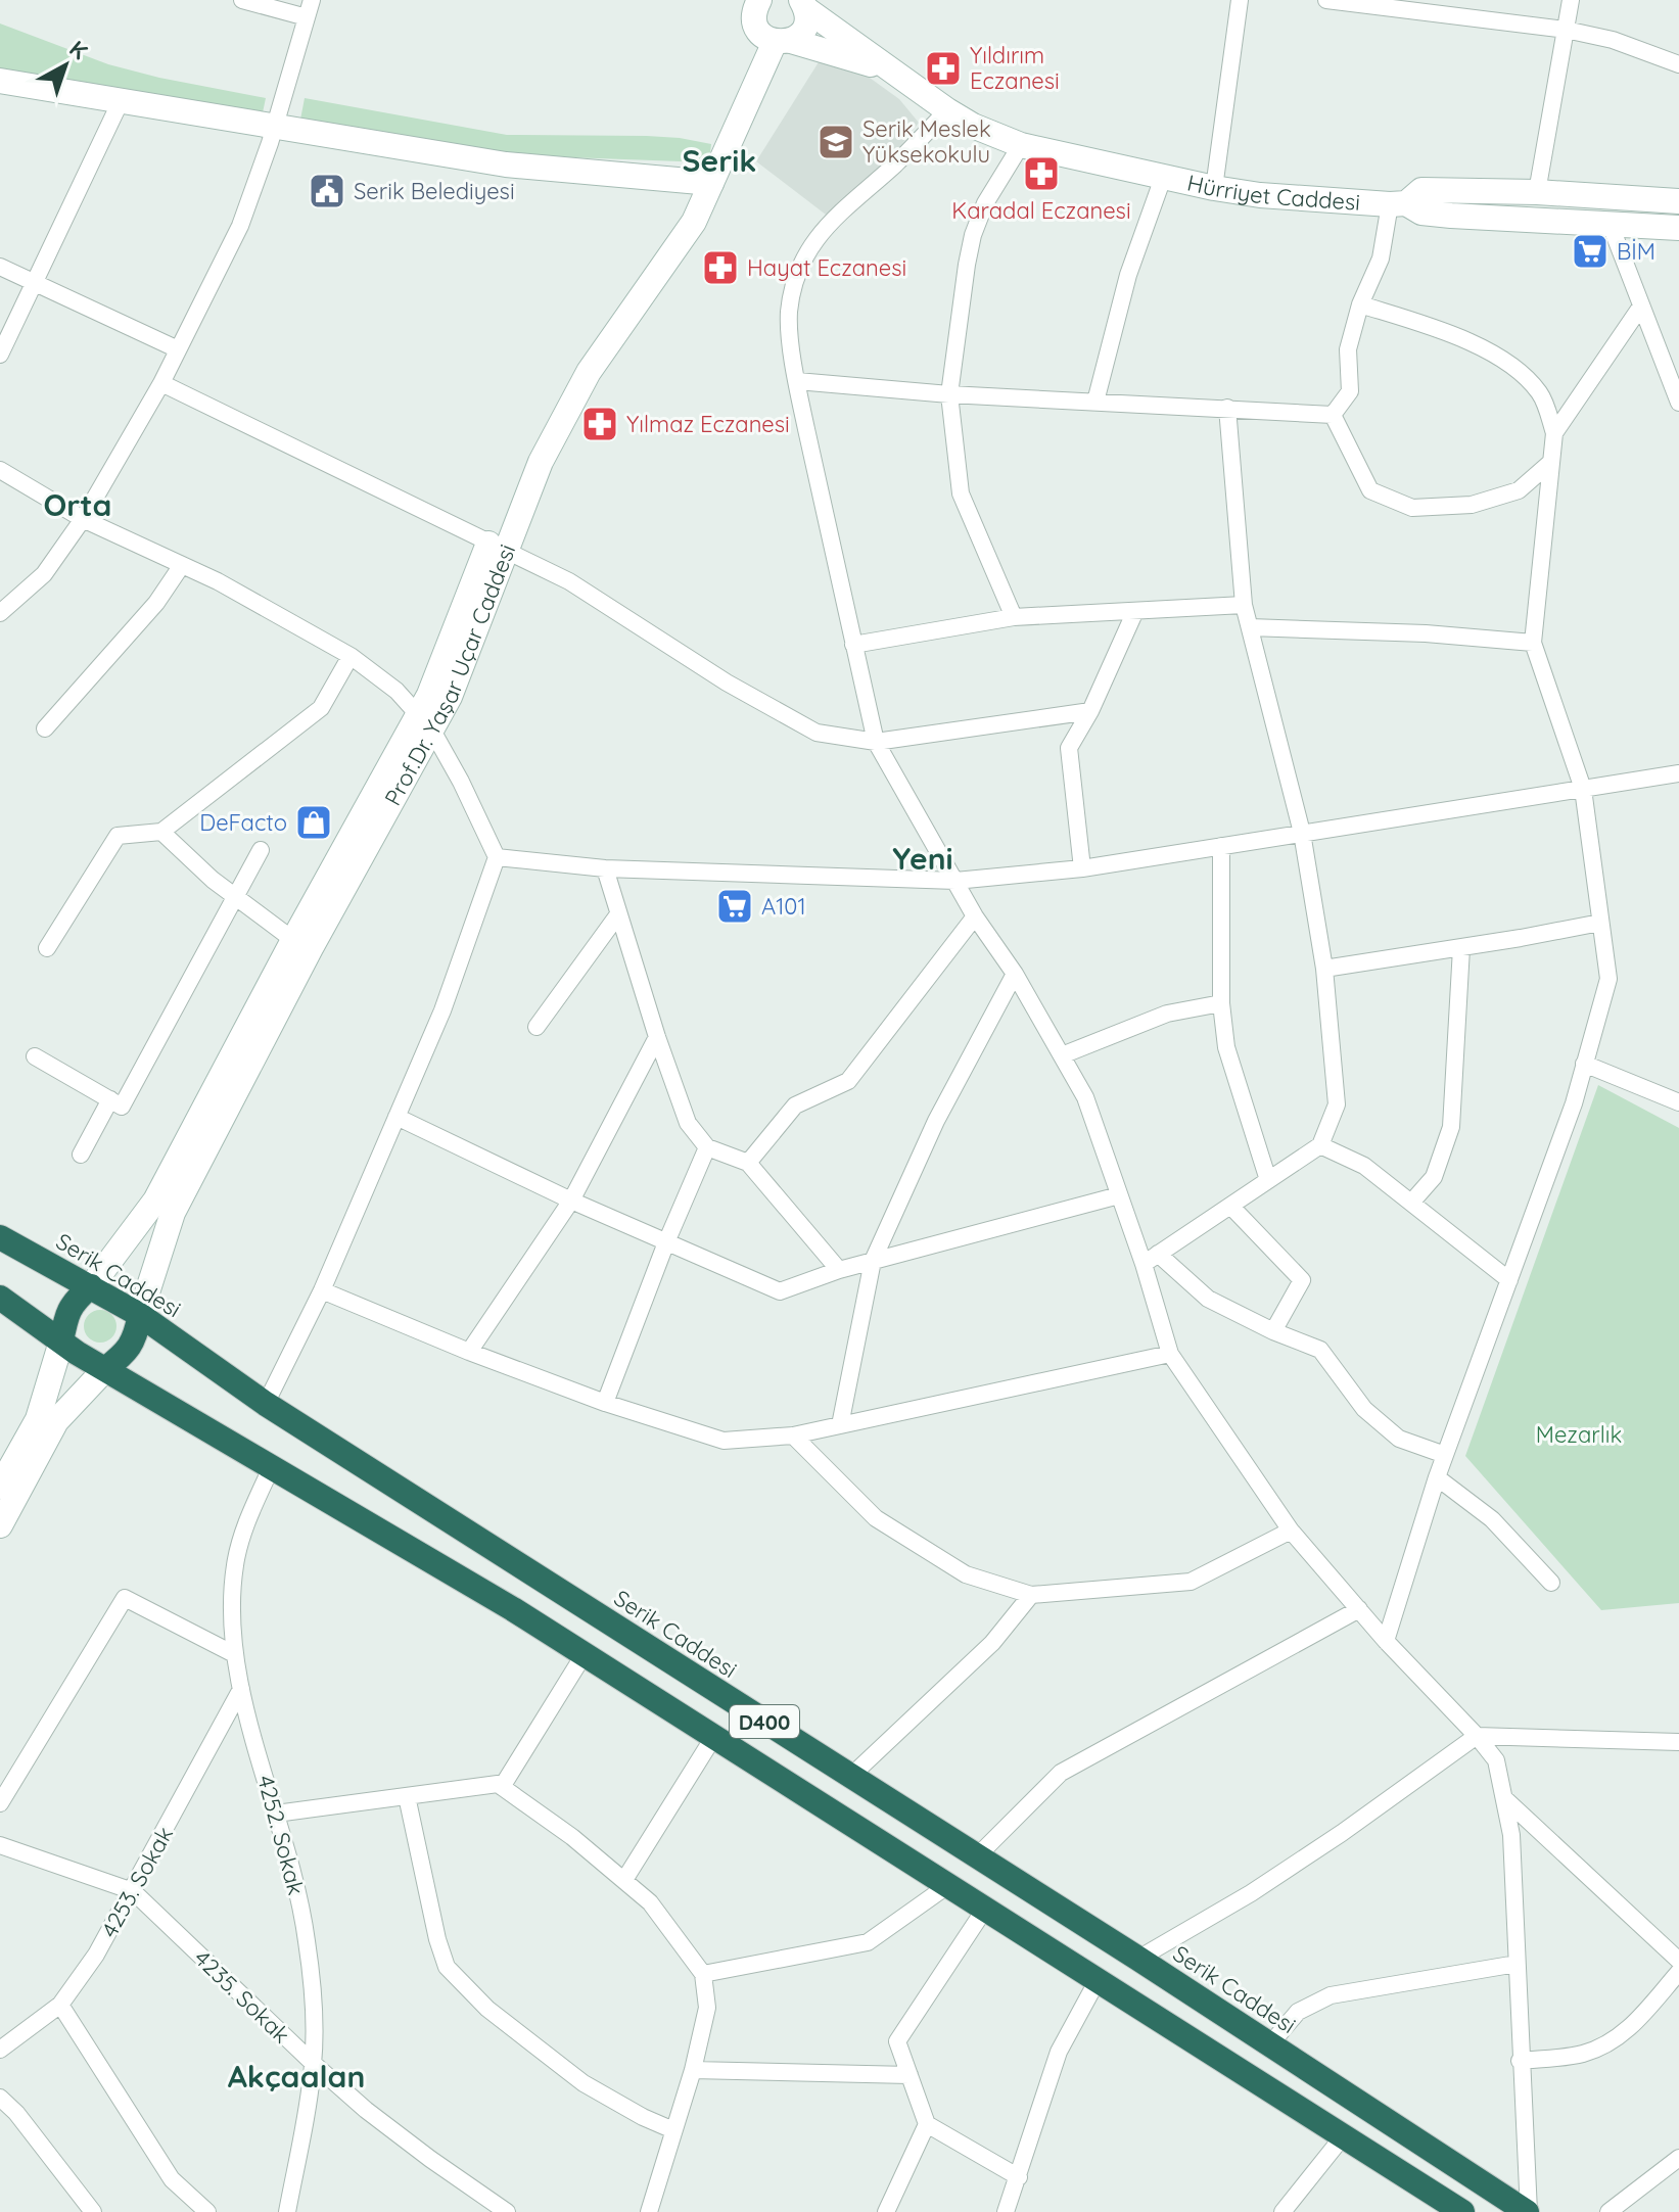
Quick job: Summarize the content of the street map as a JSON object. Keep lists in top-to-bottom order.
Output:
{
  "streets": {
    "highway": ["Serik Caddesi", "D400"],
    "main road": ["Hürriyet Caddesi", "Prof.Dr. Yaşar Uçar Caddesi"],
    "street": ["4252. Sokak", "4253. Sokak", "4235. Sokak"]
  },
  "crossings": [
    ["Hürriyet Caddesi", "Prof.Dr. Yaşar Uçar Caddesi"],
    ["Prof.Dr. Yaşar Uçar Caddesi", "Serik Caddesi"],
    ["Prof.Dr. Yaşar Uçar Caddesi", "D400"],
    ["Serik Caddesi", "D400"],
    ["D400", "4252. Sokak"],
    ["4252. Sokak", "4253. Sokak"],
    ["4252. Sokak", "4235. Sokak"],
    ["4253. Sokak", "4235. Sokak"]
  ],
  "districts": [
    "Serik",
    "Orta",
    "Yeni",
    "Akçaalan"
  ],
  "parks": ["Mezarlık"],
  "places": {
    "pharmacy": [
      "Yıldırım Eczanesi",
      "Karadal Eczanesi",
      "Hayat Eczanesi",
      "Yılmaz Eczanesi"
    ],
    "school or university": ["Serik Meslek Yüksekokulu"],
    "public building": ["Serik Belediyesi"],
    "supermarket": ["BİM", "A101"],
    "shop": ["DeFacto"]
  },
  "north": "top right"
}
